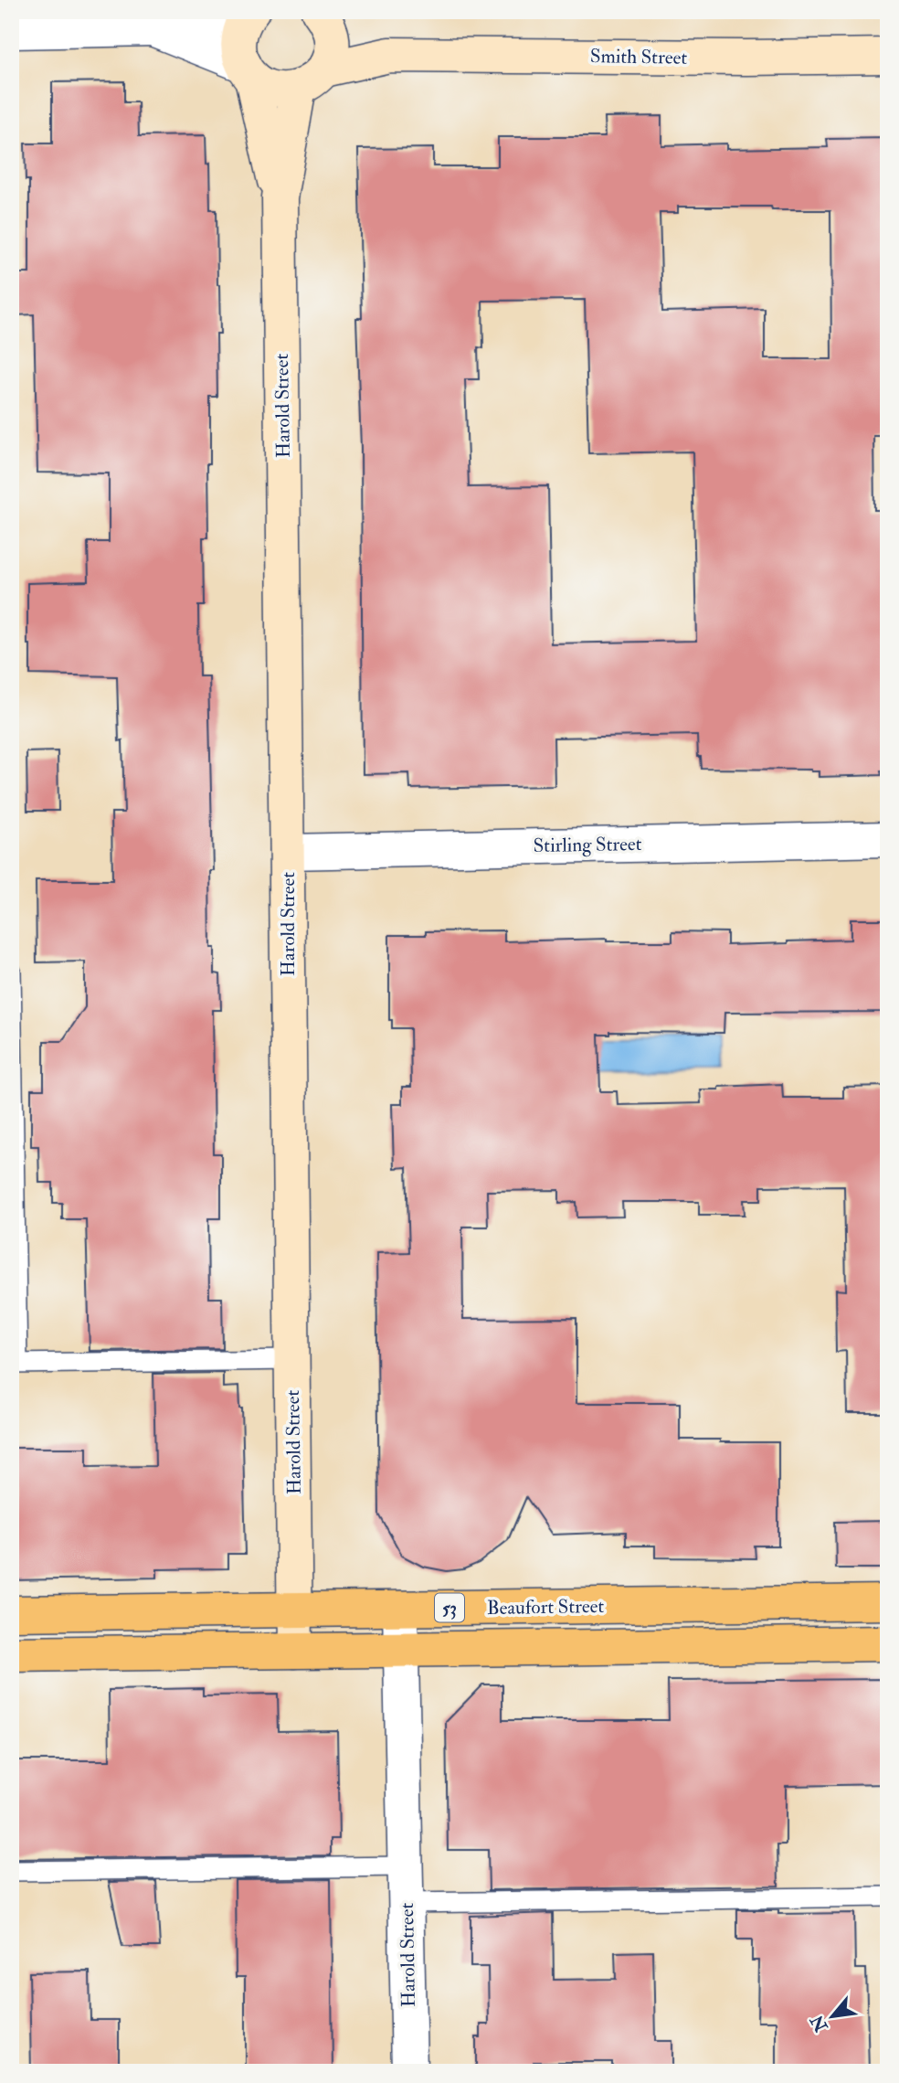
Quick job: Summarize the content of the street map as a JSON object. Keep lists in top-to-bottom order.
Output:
{
  "streets": {
    "main road": ["Beaufort Street", "53"],
    "street": ["Smith Street", "Harold Street", "Stirling Street"]
  },
  "crossings": [
    ["Smith Street", "Harold Street"],
    ["Harold Street", "Stirling Street"],
    ["Harold Street", "Beaufort Street"],
    ["Harold Street", "53"]
  ],
  "north": "bottom left"
}
